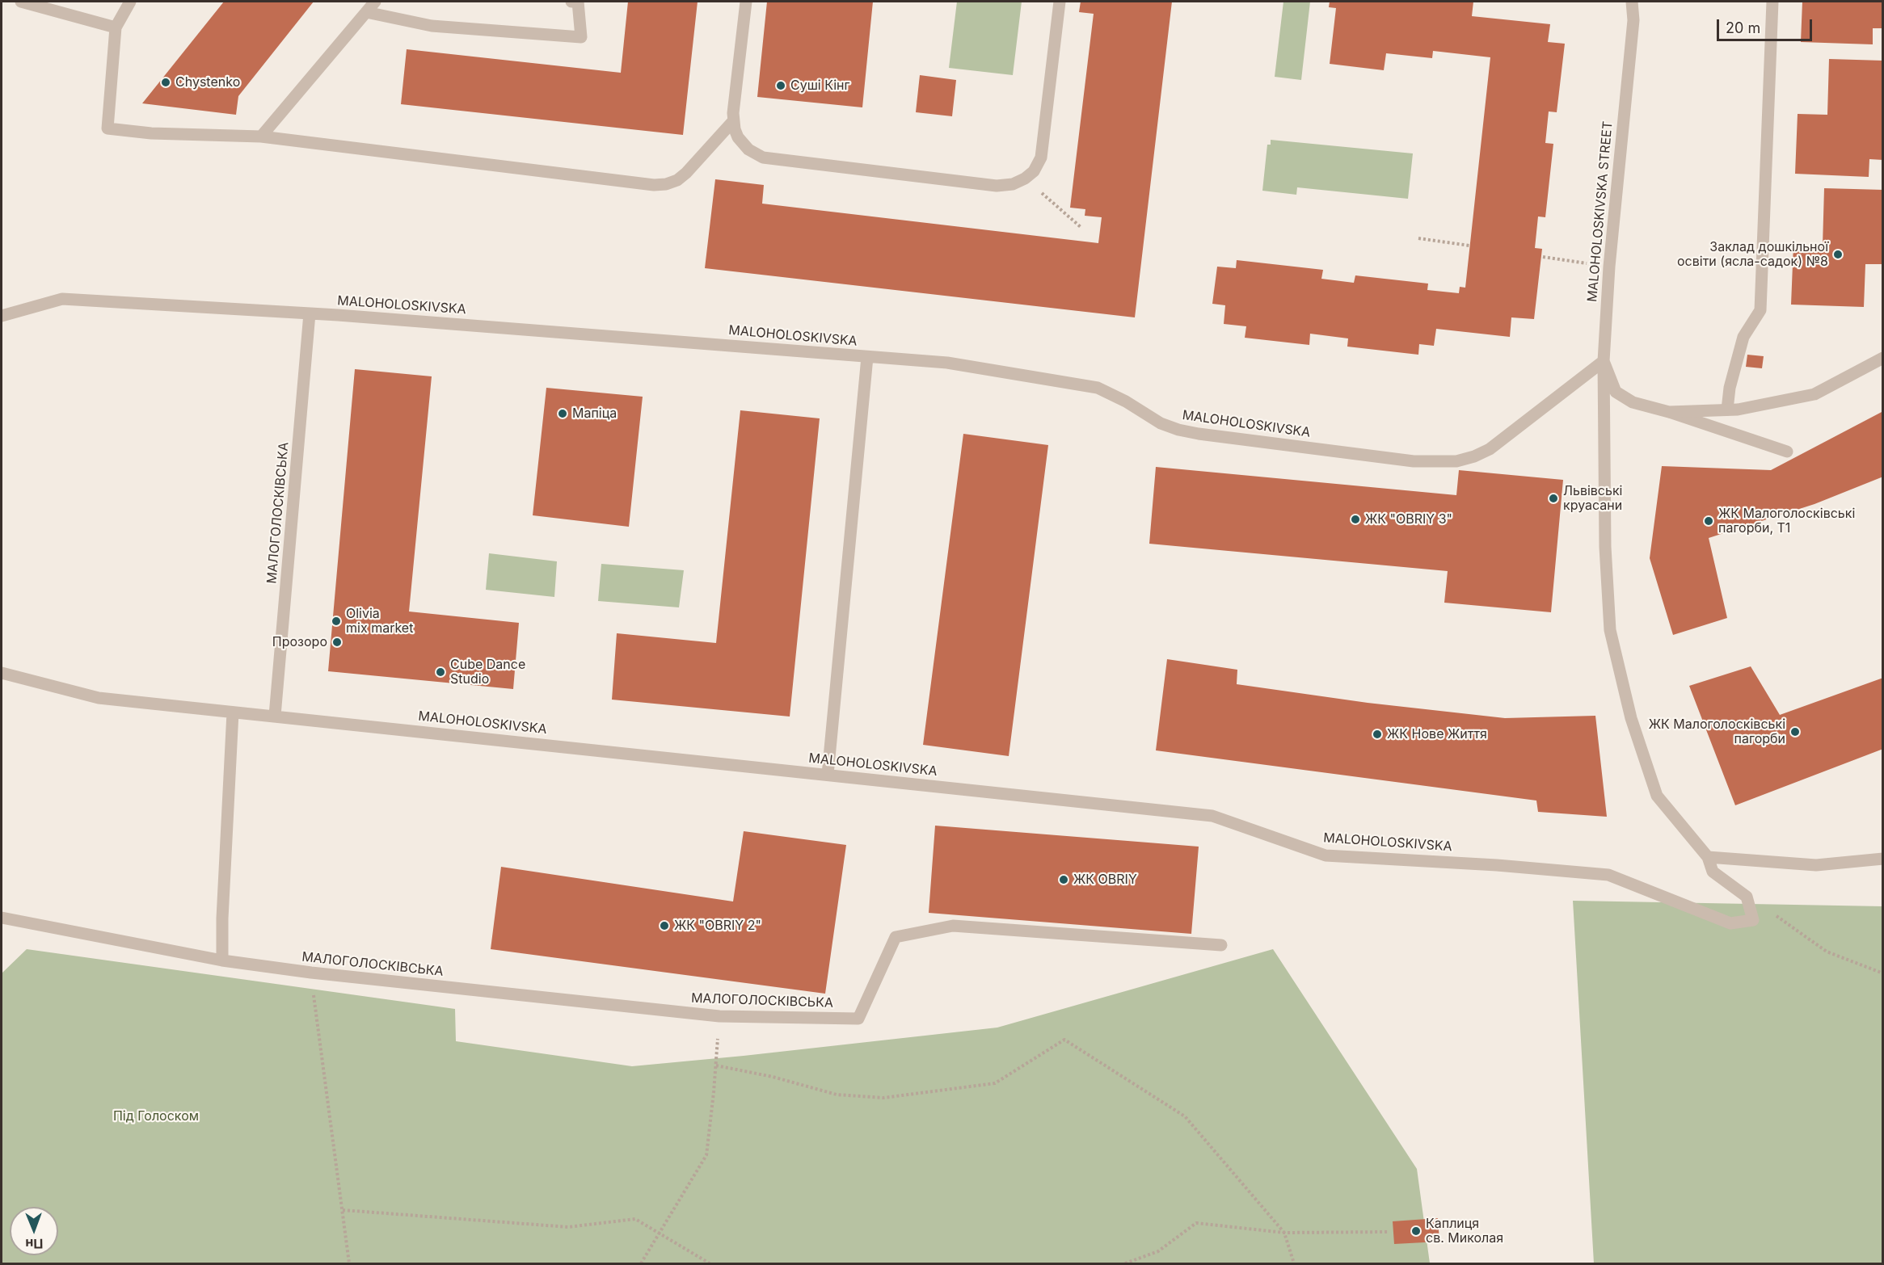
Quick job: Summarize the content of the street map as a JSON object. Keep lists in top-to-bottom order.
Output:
{
  "streets": {
    "street": ["MALOHOLOSKIVSKA STREET", "MALOHOLOSKIVSKA", "МАЛОГОЛОСКІВСЬКА"]
  },
  "crossings": [
    ["MALOHOLOSKIVSKA STREET", "MALOHOLOSKIVSKA"],
    ["MALOHOLOSKIVSKA", "МАЛОГОЛОСКІВСЬКА"]
  ],
  "parks": ["Під Голоском"],
  "places": [
    "Chystenko",
    "Суші Кінг",
    "Заклад дошкільної освіти (ясла-садок) №8",
    "Мапіца",
    "Львівські круасани",
    "ЖК \"OBRIY 3\"",
    "ЖК Малоголосківські пагорби, Т1",
    "Olivia mix market",
    "Прозоро",
    "Cube Dance Studio",
    "ЖК Малоголосківські пагорби",
    "ЖК Нове Життя",
    "ЖК OBRIY",
    "ЖК \"OBRIY 2\"",
    "Каплиця св. Миколая"
  ],
  "scale_bar": "20 m",
  "north": "bottom"
}
